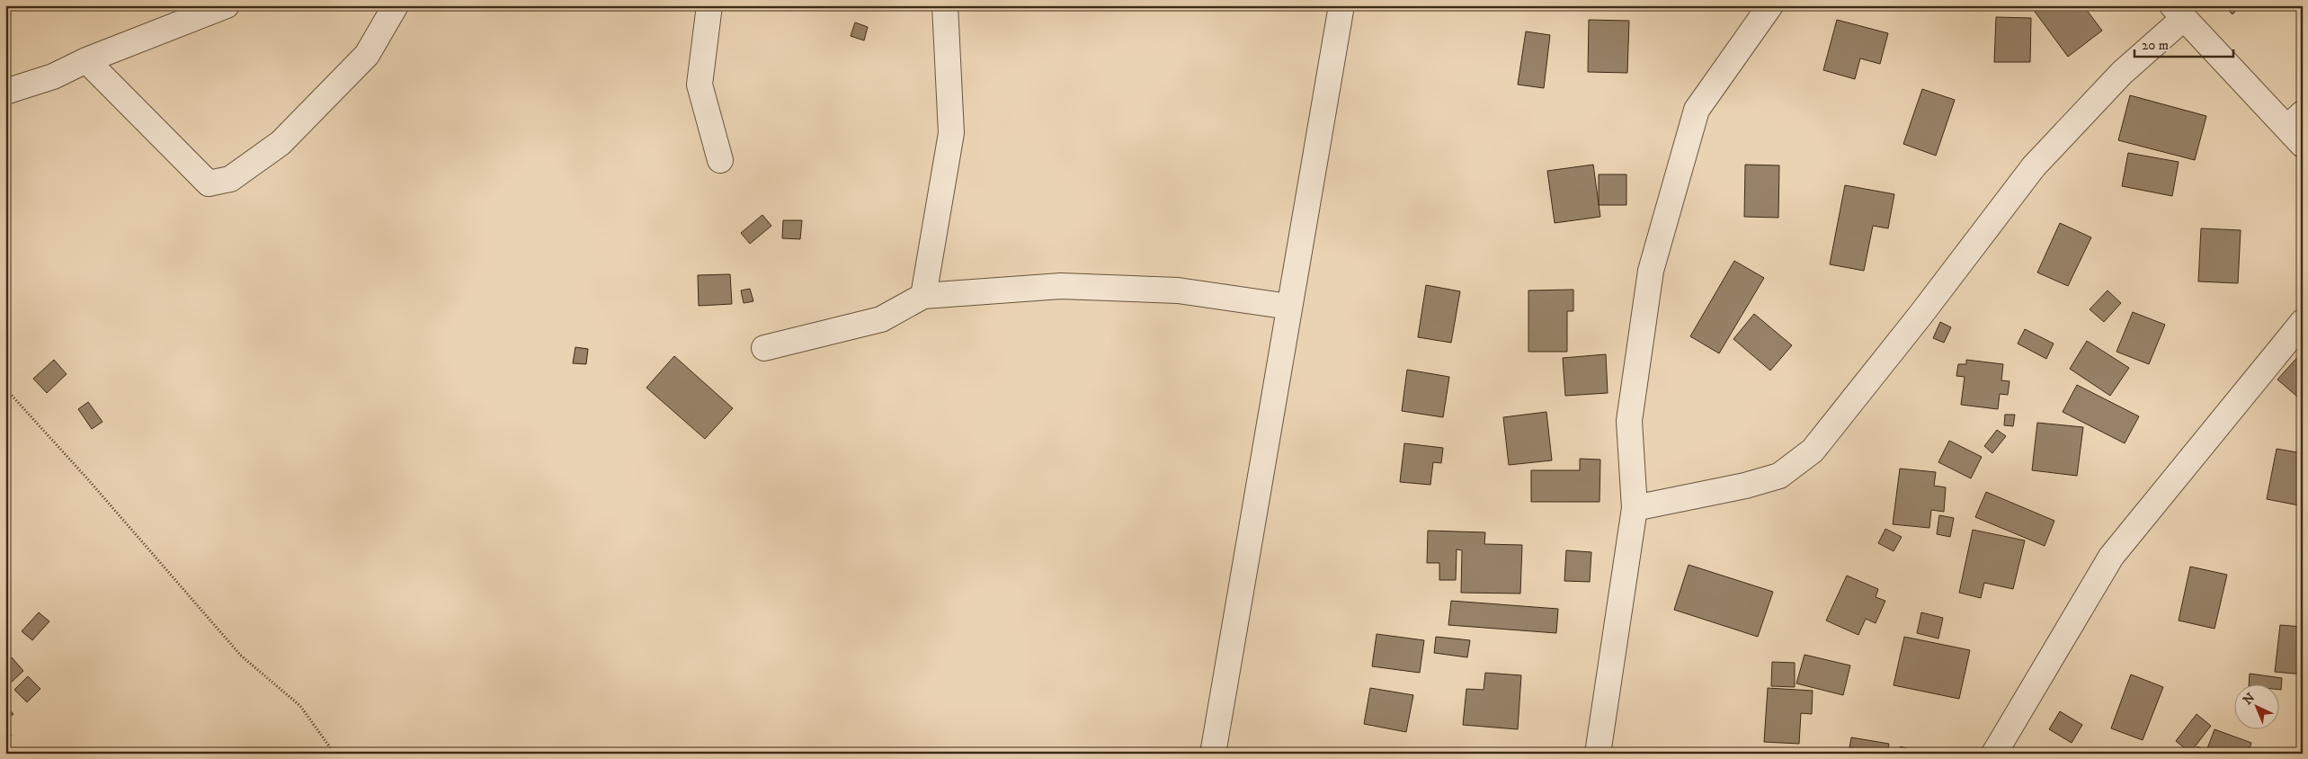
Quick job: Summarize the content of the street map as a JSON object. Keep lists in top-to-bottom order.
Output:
{
  "scale_bar": "20 m",
  "north": "top left"
}
